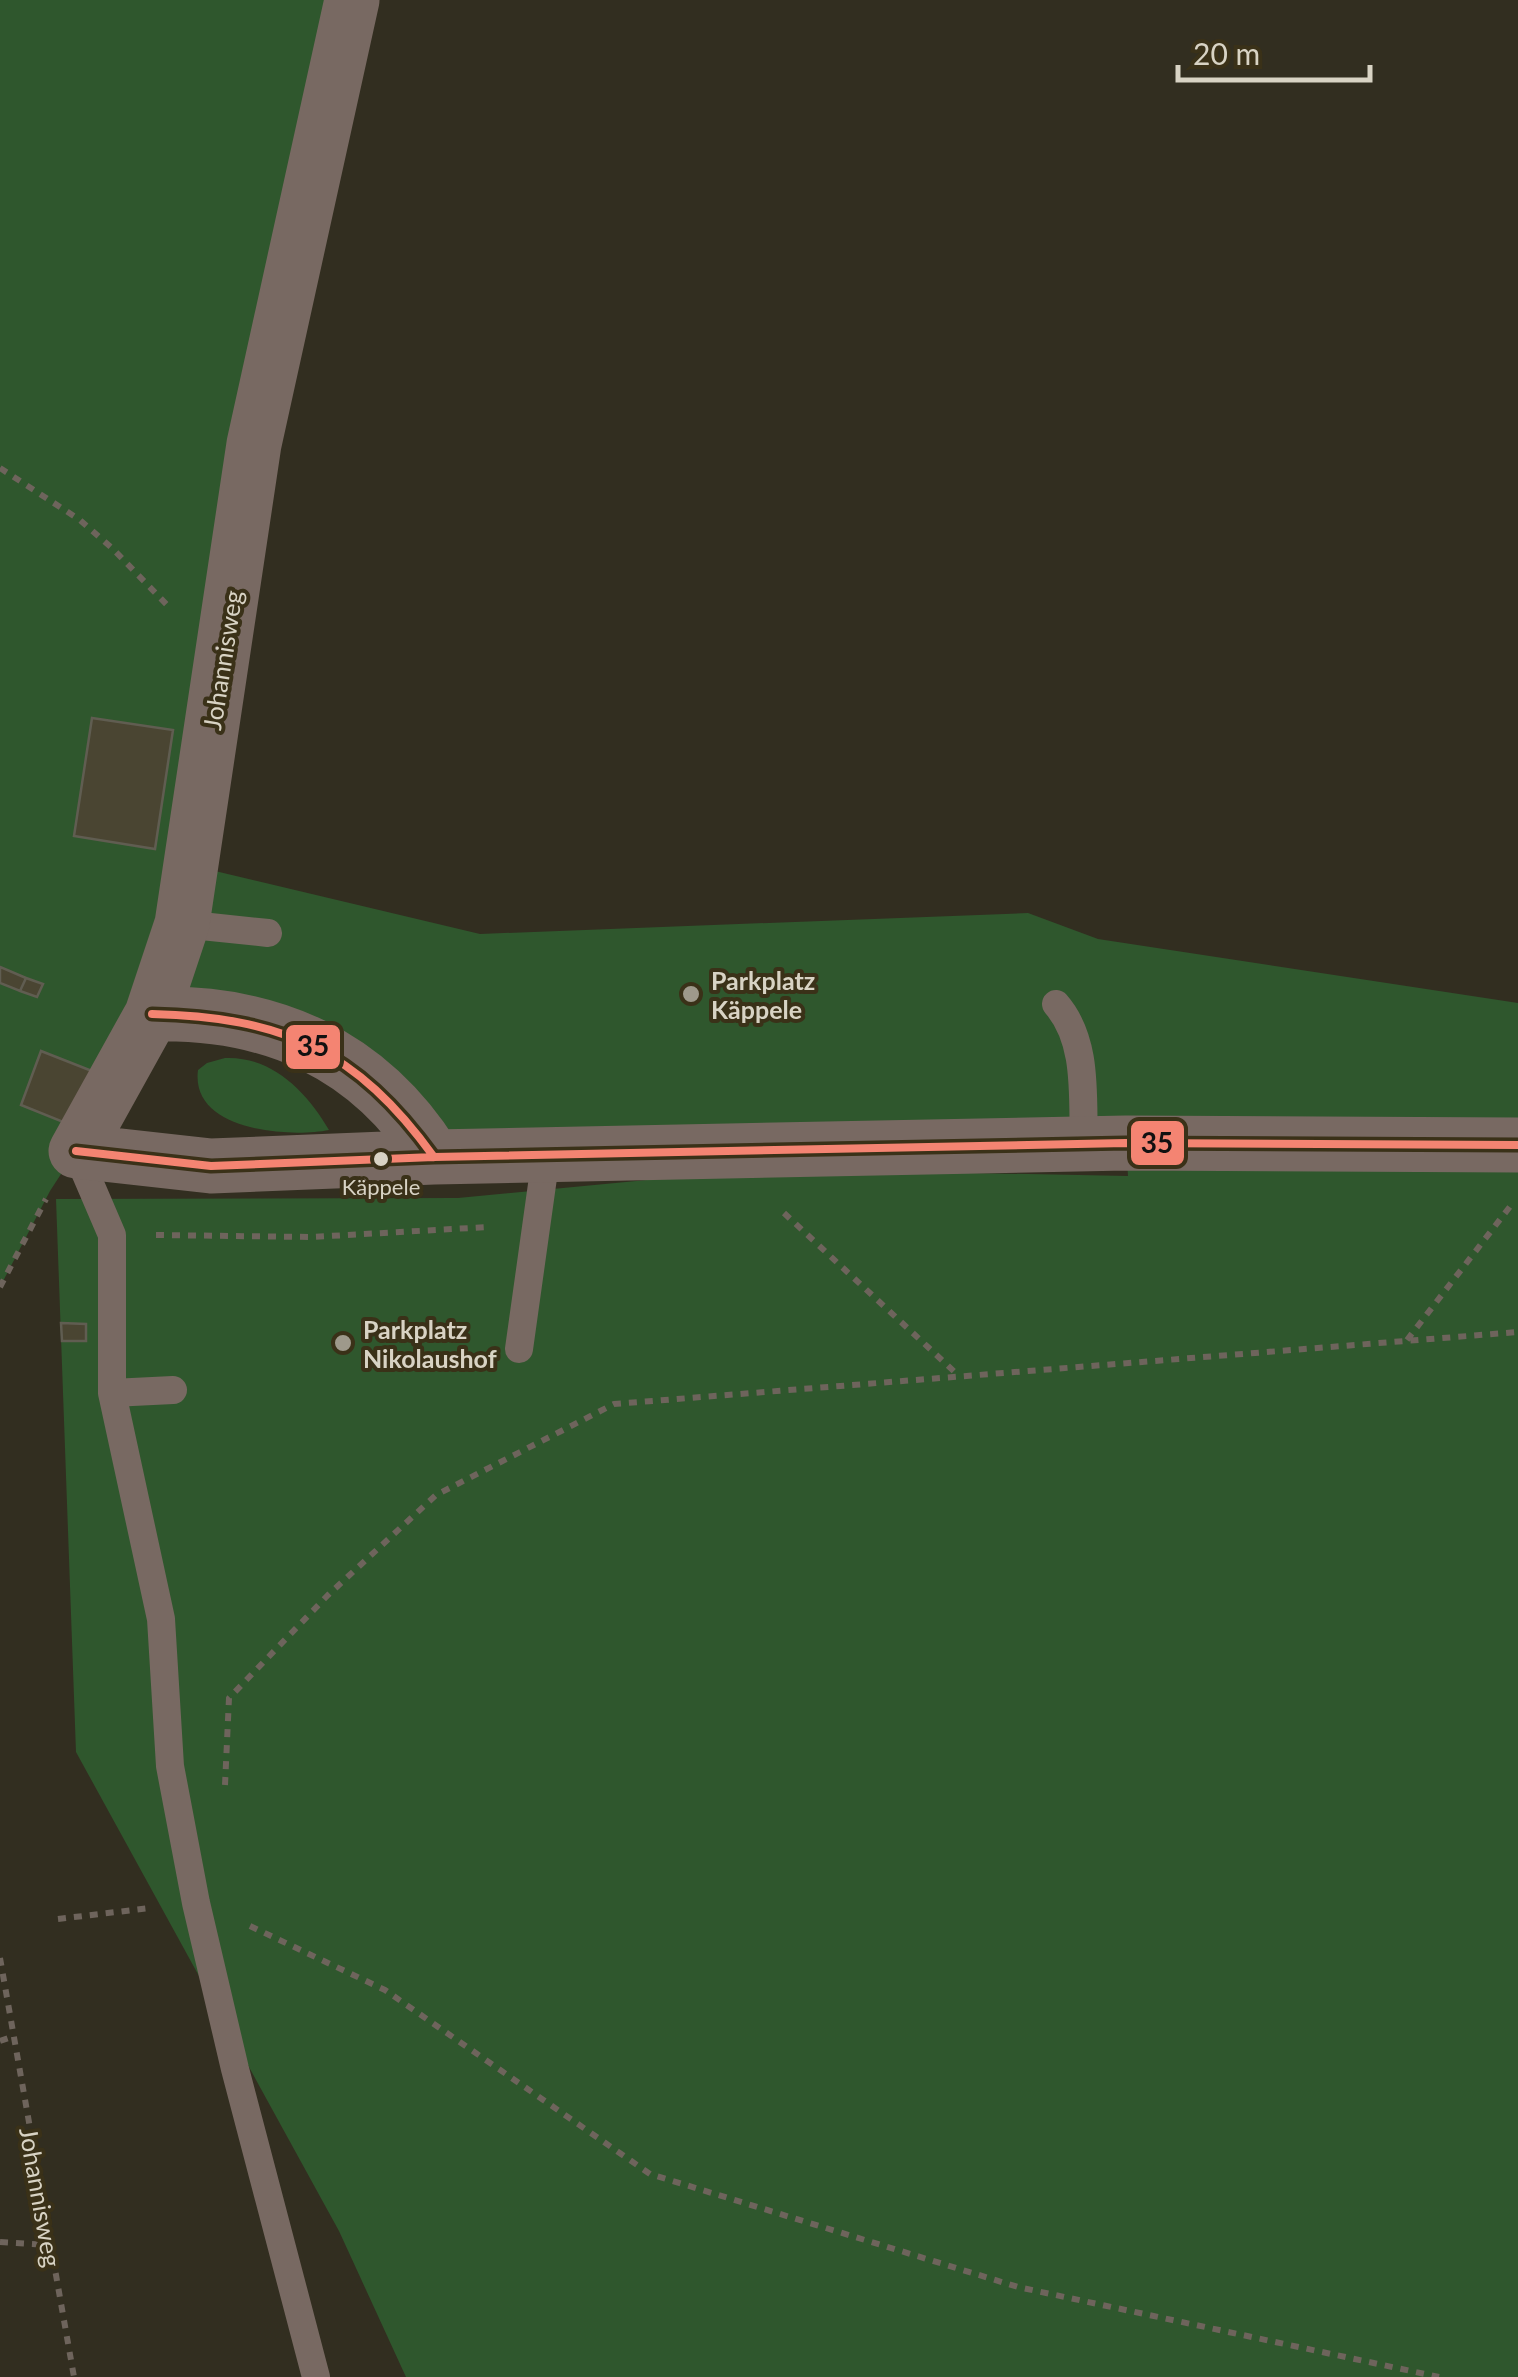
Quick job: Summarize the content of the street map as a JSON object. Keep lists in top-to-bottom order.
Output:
{
  "streets": {
    "street": ["Johannisweg"]
  },
  "places": ["Parkplatz Käppele", "Käppele", "Parkplatz Nikolaushof"],
  "lines": ["transit line 35"],
  "scale_bar": "20 m"
}
